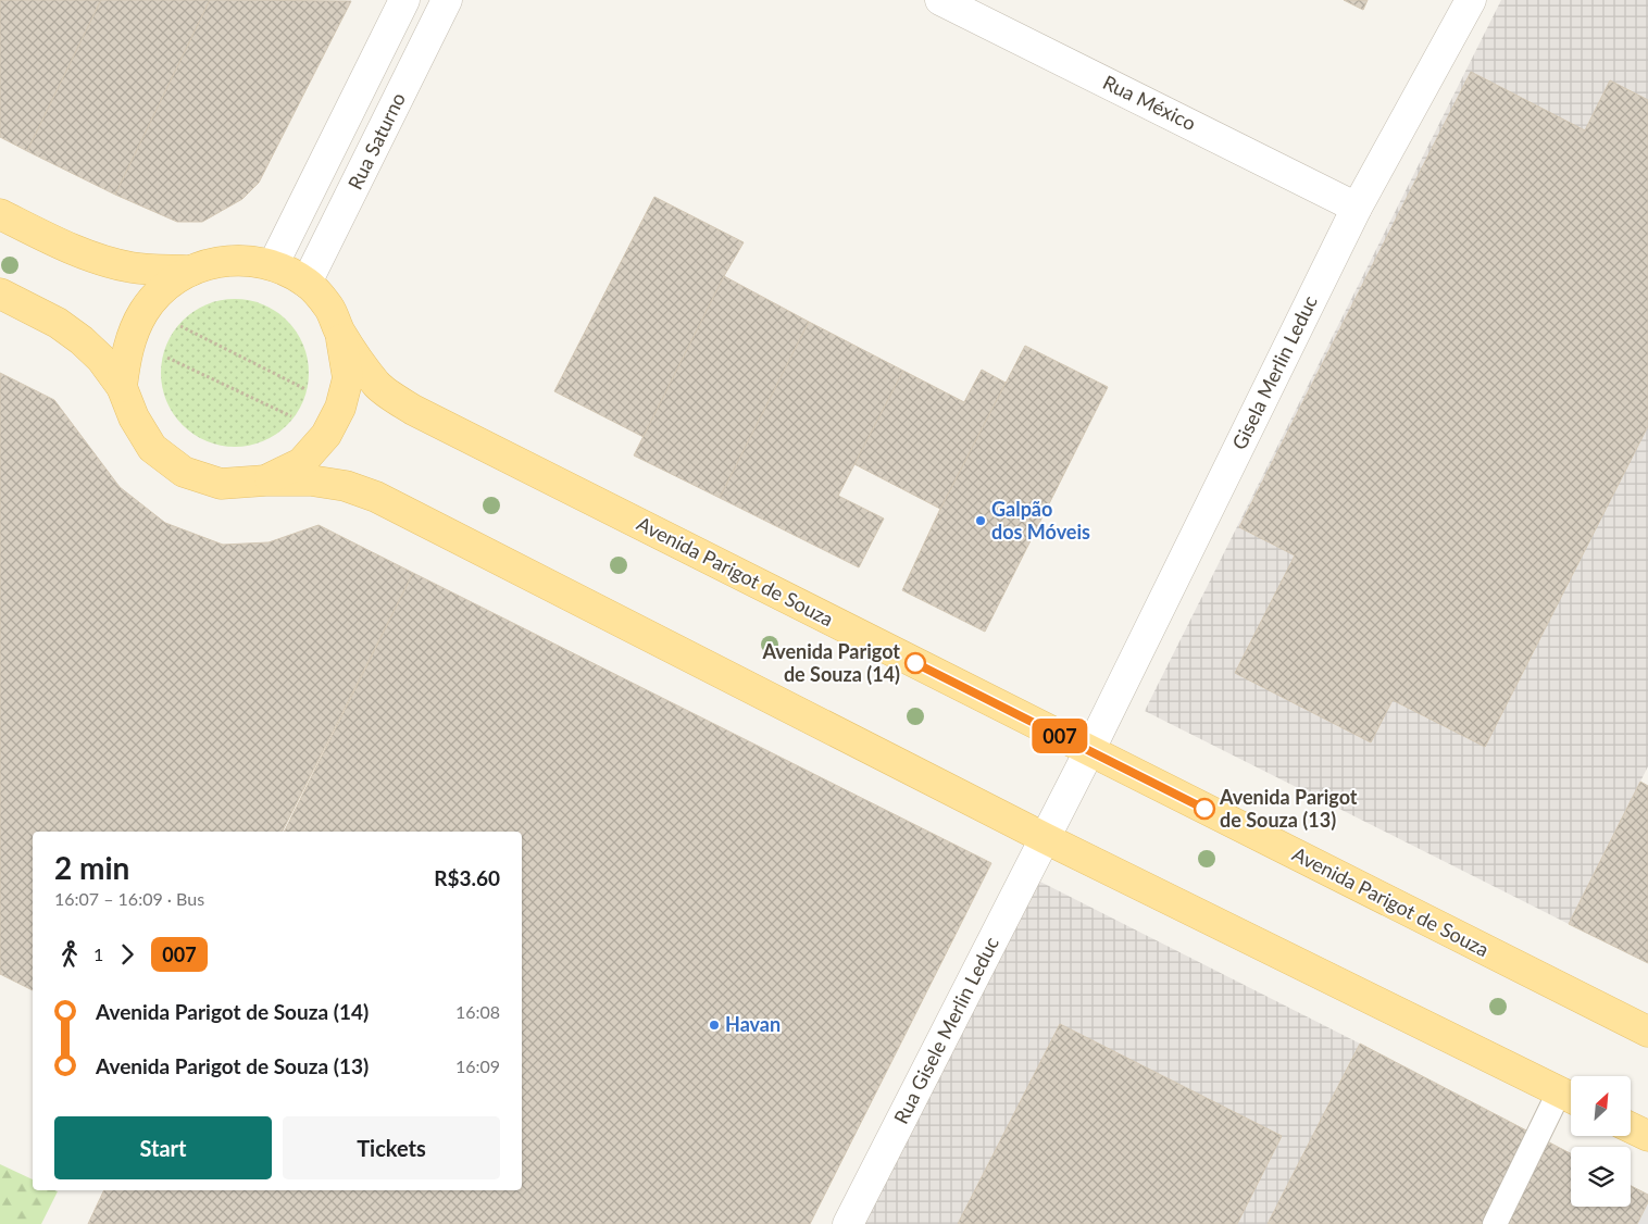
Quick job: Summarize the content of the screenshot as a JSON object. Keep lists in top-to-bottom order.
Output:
{
  "streets": {
    "main road": ["Avenida Parigot de Souza"],
    "street": [
      "Rua México",
      "Rua Saturno",
      "Gisela Merlin Leduc",
      "Rua Gisele Merlin Leduc"
    ]
  },
  "crossings": [
    ["Rua México", "Gisela Merlin Leduc"],
    ["Rua Saturno", "Avenida Parigot de Souza"],
    ["Gisela Merlin Leduc", "Avenida Parigot de Souza"],
    ["Gisela Merlin Leduc", "Rua Gisele Merlin Leduc"],
    ["Avenida Parigot de Souza", "Rua Gisele Merlin Leduc"]
  ],
  "places": [
    "Galpão dos Móveis",
    "Avenida Parigot de Souza (14)",
    "Avenida Parigot de Souza (13)",
    "Havan"
  ],
  "lines": ["bus line 007"],
  "north": "top right",
  "page": {
    "on_map": "007",
    "heading": ["2 min", "16:07 – 16:09 · Bus", "R$3.60"],
    "legs": ["1", "007"],
    "list": [
      {
        "name": "Avenida Parigot de Souza (14)",
        "value": "16:08"
      },
      {
        "name": "Avenida Parigot de Souza (13)",
        "value": "16:09"
      }
    ],
    "buttons": ["Start", "Tickets"]
  }
}
